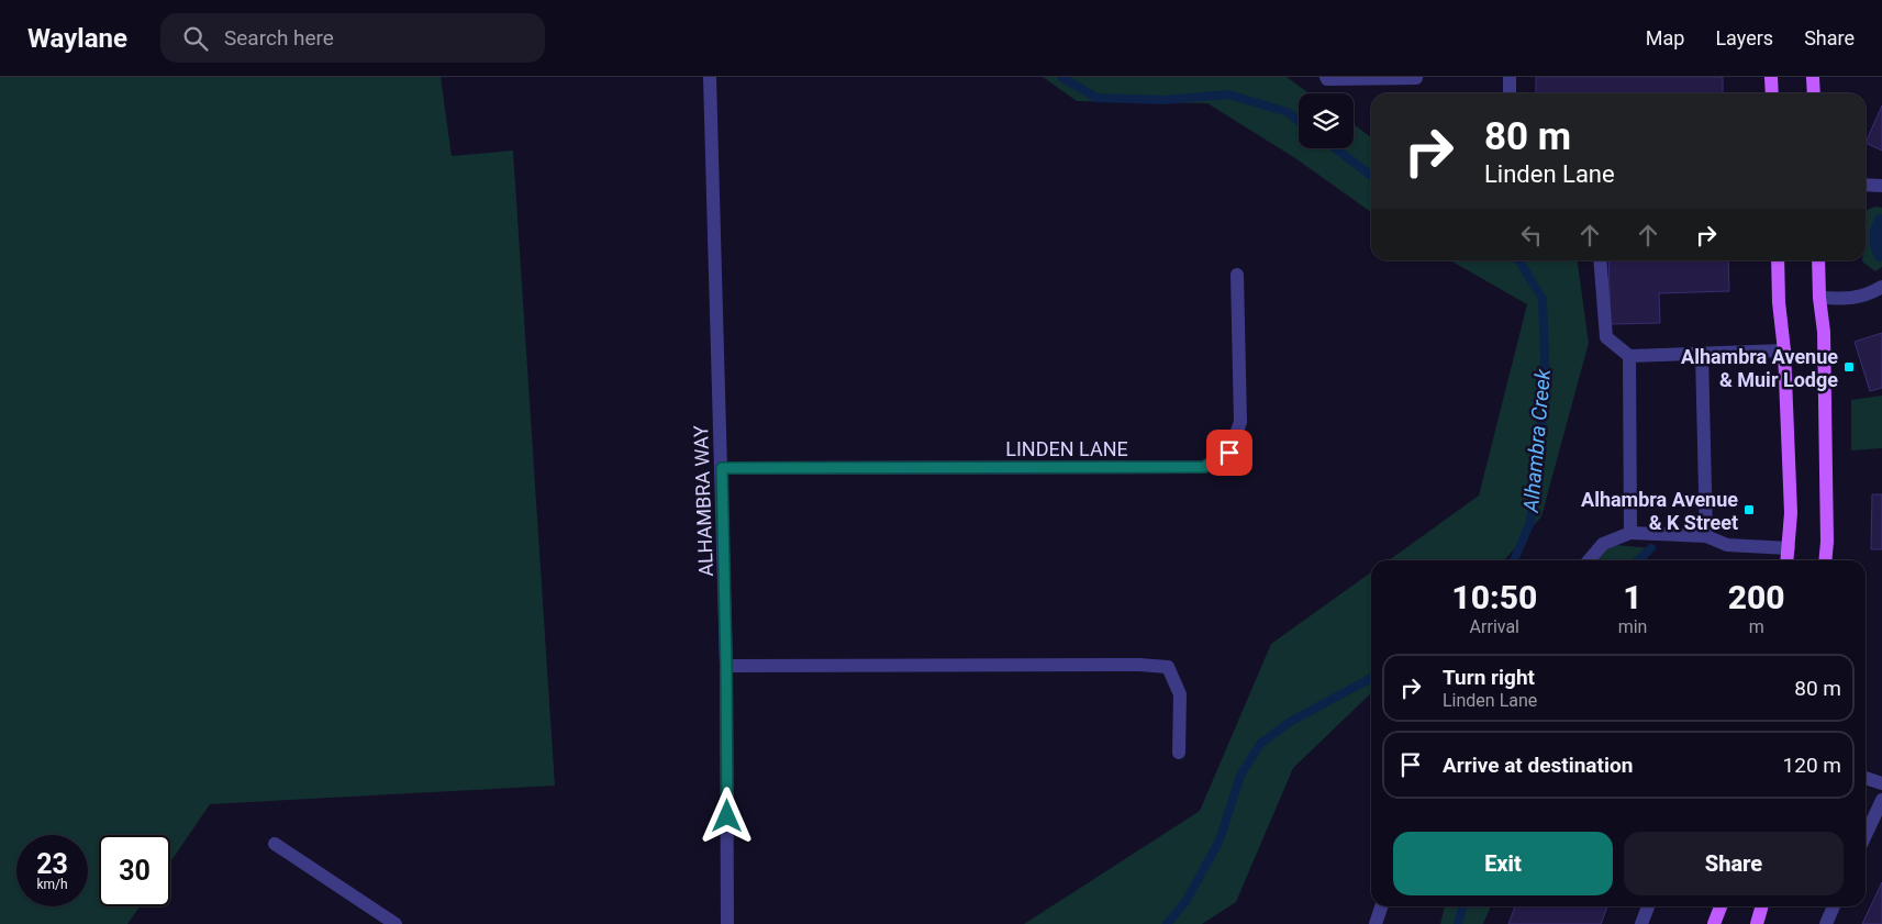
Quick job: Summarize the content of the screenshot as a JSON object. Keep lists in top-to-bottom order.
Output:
{
  "streets": {
    "street": ["LINDEN LANE", "ALHAMBRA WAY"]
  },
  "crossings": [
    ["LINDEN LANE", "ALHAMBRA WAY"]
  ],
  "water": ["Alhambra Creek"],
  "places": {
    "transit": ["Alhambra Avenue & Muir Lodge", "Alhambra Avenue & K Street"]
  },
  "page": {
    "header": "Waylane",
    "search": "Search here",
    "nav": ["Map", "Layers", "Share"],
    "turn": ["80 m", "Linden Lane"],
    "eta": [
      "10:50",
      "Arrival",
      "1",
      "min",
      "200",
      "m"
    ],
    "list": [
      {
        "name": "Turn right",
        "note": "Linden Lane",
        "value": "80 m"
      },
      {
        "name": "Arrive at destination",
        "value": "120 m"
      }
    ],
    "buttons": ["Exit", "Share"],
    "speed": "23 km/h",
    "limit": "30"
  }
}
